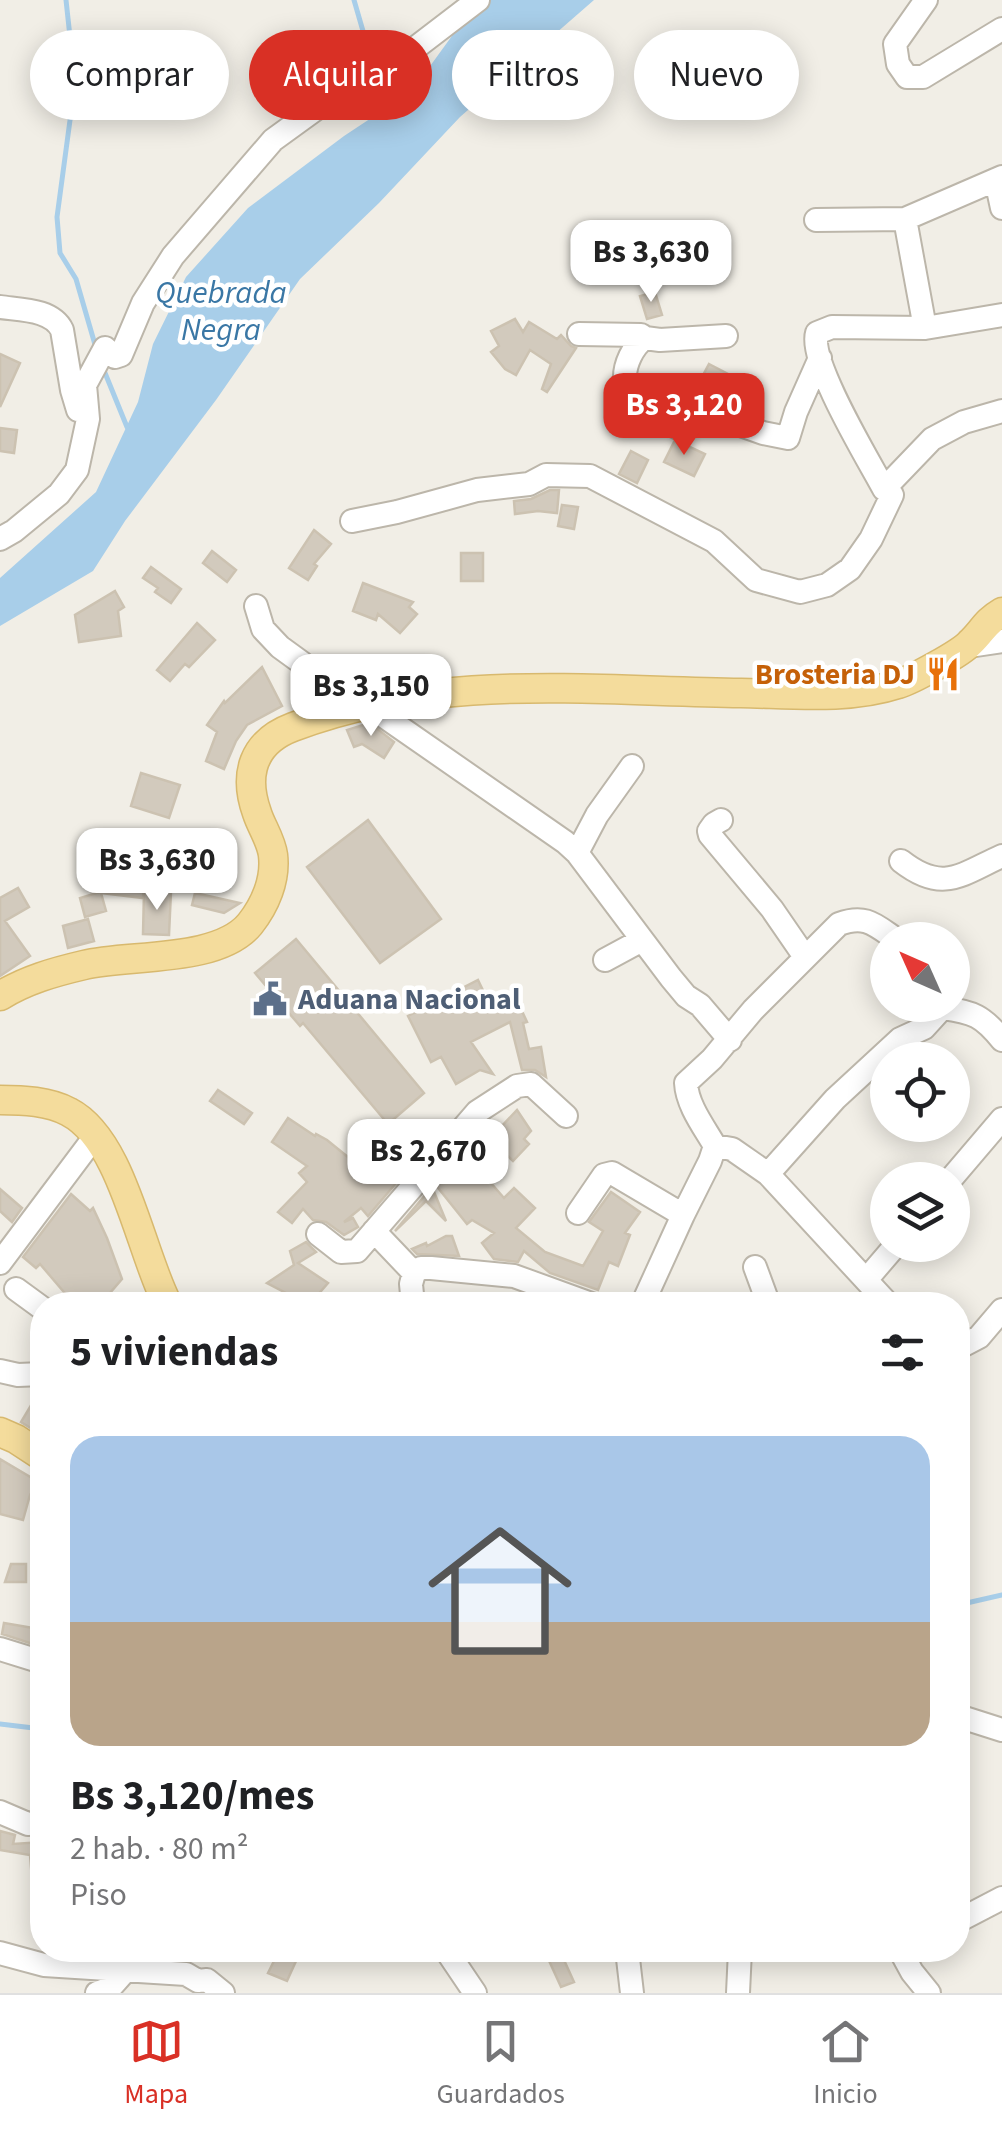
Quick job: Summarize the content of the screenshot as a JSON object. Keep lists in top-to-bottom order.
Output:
{
  "water": ["Quebrada Negra"],
  "places": {
    "restaurant": ["Brosteria DJ"],
    "public building": ["Aduana Nacional"]
  },
  "north": "top left",
  "page": {
    "chip": [
      "Comprar",
      "Alquilar",
      "Filtros",
      "Nuevo"
    ],
    "price": [
      "Bs 3,630",
      "Bs 3,120",
      "Bs 3,150",
      "Bs 3,630",
      "Bs 2,670"
    ],
    "heading": "5 viviendas",
    "list": [
      {
        "name": "Bs 3,120/mes",
        "note": "2 hab. · 80 m² · Piso"
      }
    ],
    "tabs": ["Mapa", "Guardados", "Inicio"]
  }
}
